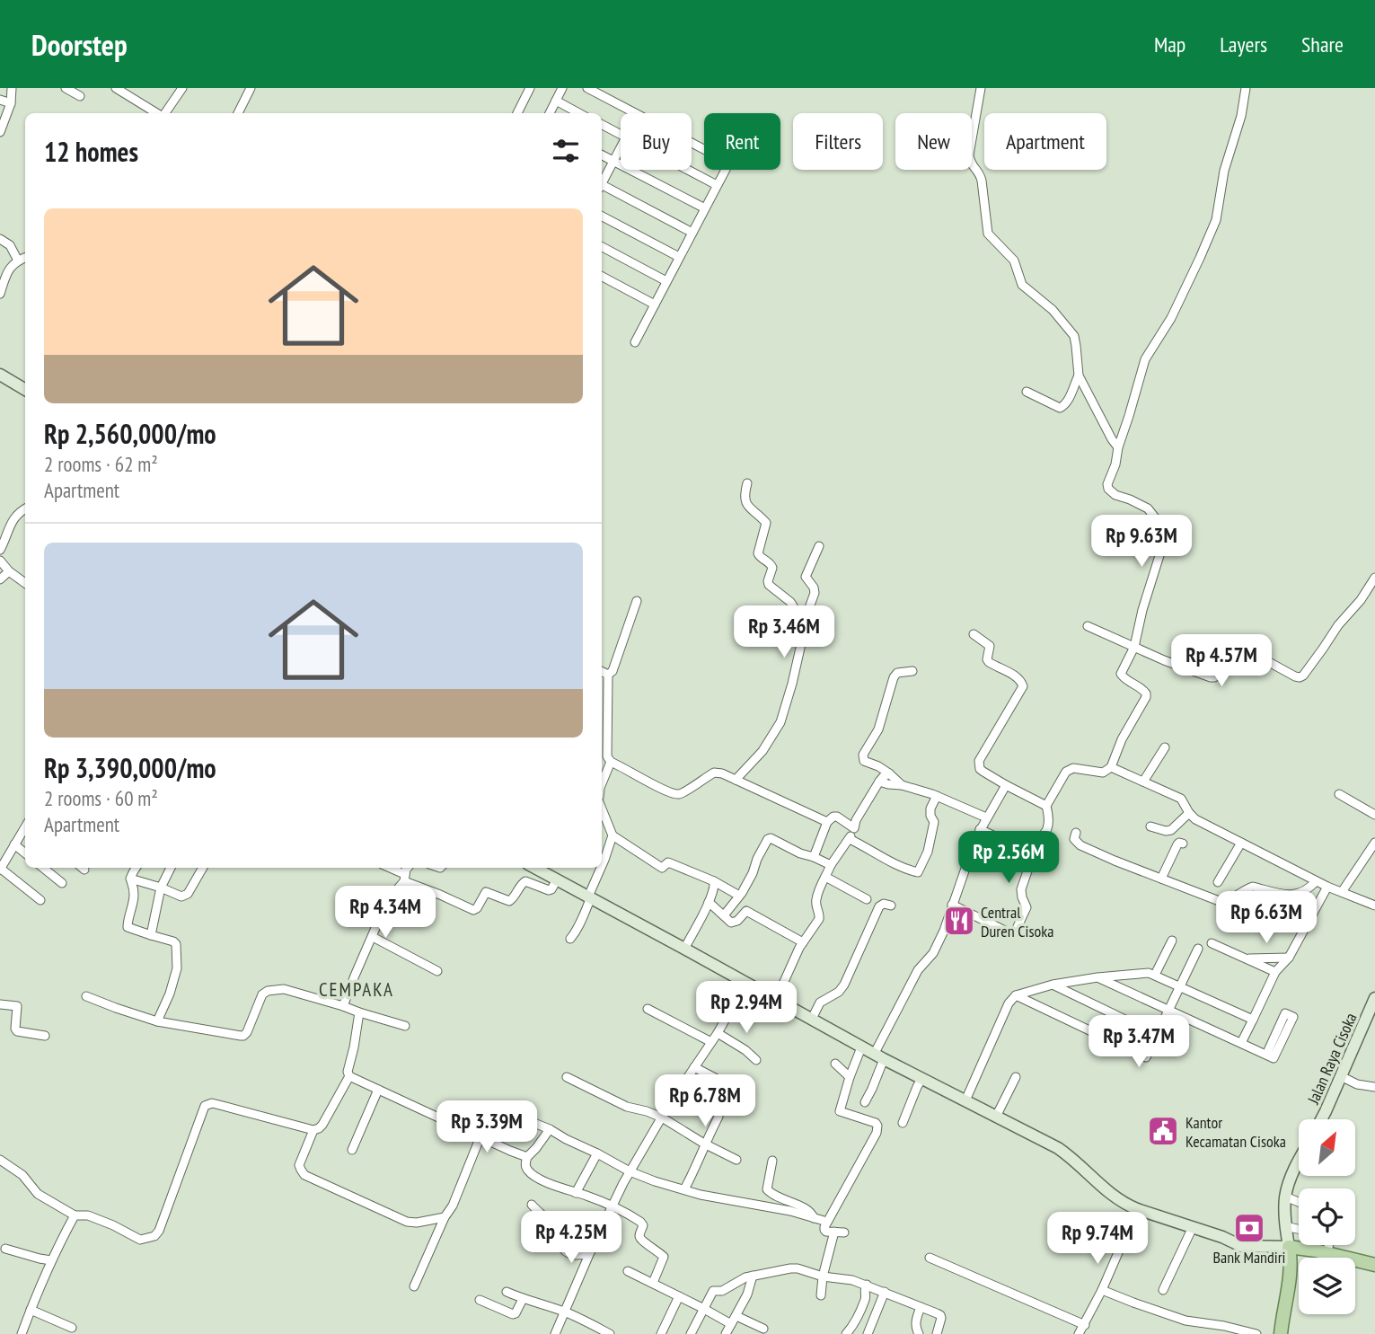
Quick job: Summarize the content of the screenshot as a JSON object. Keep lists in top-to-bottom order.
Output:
{
  "streets": {
    "street": ["Jalan Raya Cisoka"]
  },
  "districts": ["CEMPAKA"],
  "places": {
    "restaurant": ["Central Duren Cisoka"],
    "public building": ["Kantor Kecamatan Cisoka"],
    "bank": ["Bank Mandiri"]
  },
  "north": "top right",
  "page": {
    "header": "Doorstep",
    "nav": ["Map", "Layers", "Share"],
    "chip": [
      "Buy",
      "Rent",
      "Filters",
      "New",
      "Apartment"
    ],
    "heading": "12 homes",
    "list": [
      {
        "name": "Rp 2,560,000/mo",
        "note": "2 rooms · 62 m² · Apartment"
      },
      {
        "name": "Rp 3,390,000/mo",
        "note": "2 rooms · 60 m² · Apartment"
      }
    ],
    "price": [
      "Rp 9.63M",
      "Rp 3.46M",
      "Rp 4.57M",
      "Rp 2.56M",
      "Rp 4.34M",
      "Rp 6.63M",
      "Rp 2.94M",
      "Rp 3.47M",
      "Rp 6.78M",
      "Rp 3.39M",
      "Rp 4.25M",
      "Rp 9.74M"
    ]
  }
}
